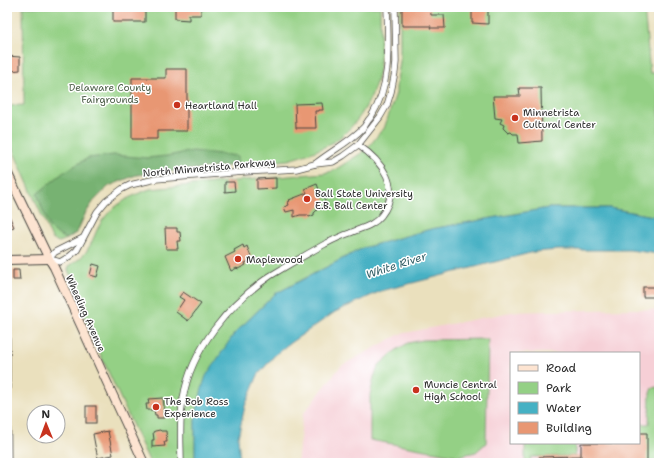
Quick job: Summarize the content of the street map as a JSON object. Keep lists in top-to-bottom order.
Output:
{
  "streets": {
    "main road": ["Wheeling Avenue"],
    "street": ["North Minnetrista Parkway"]
  },
  "crossings": [
    ["North Minnetrista Parkway", "Wheeling Avenue"]
  ],
  "water": ["White River"],
  "parks": ["Delaware County Fairgrounds"],
  "places": [
    "Heartland Hall",
    "Minnetrista Cultural Center",
    "Ball State University E.B. Ball Center",
    "Maplewood",
    "Muncie Central High School",
    "The Bob Ross Experience"
  ],
  "legend": [
    "Road",
    "Park",
    "Water",
    "Building"
  ],
  "north": "top"
}
